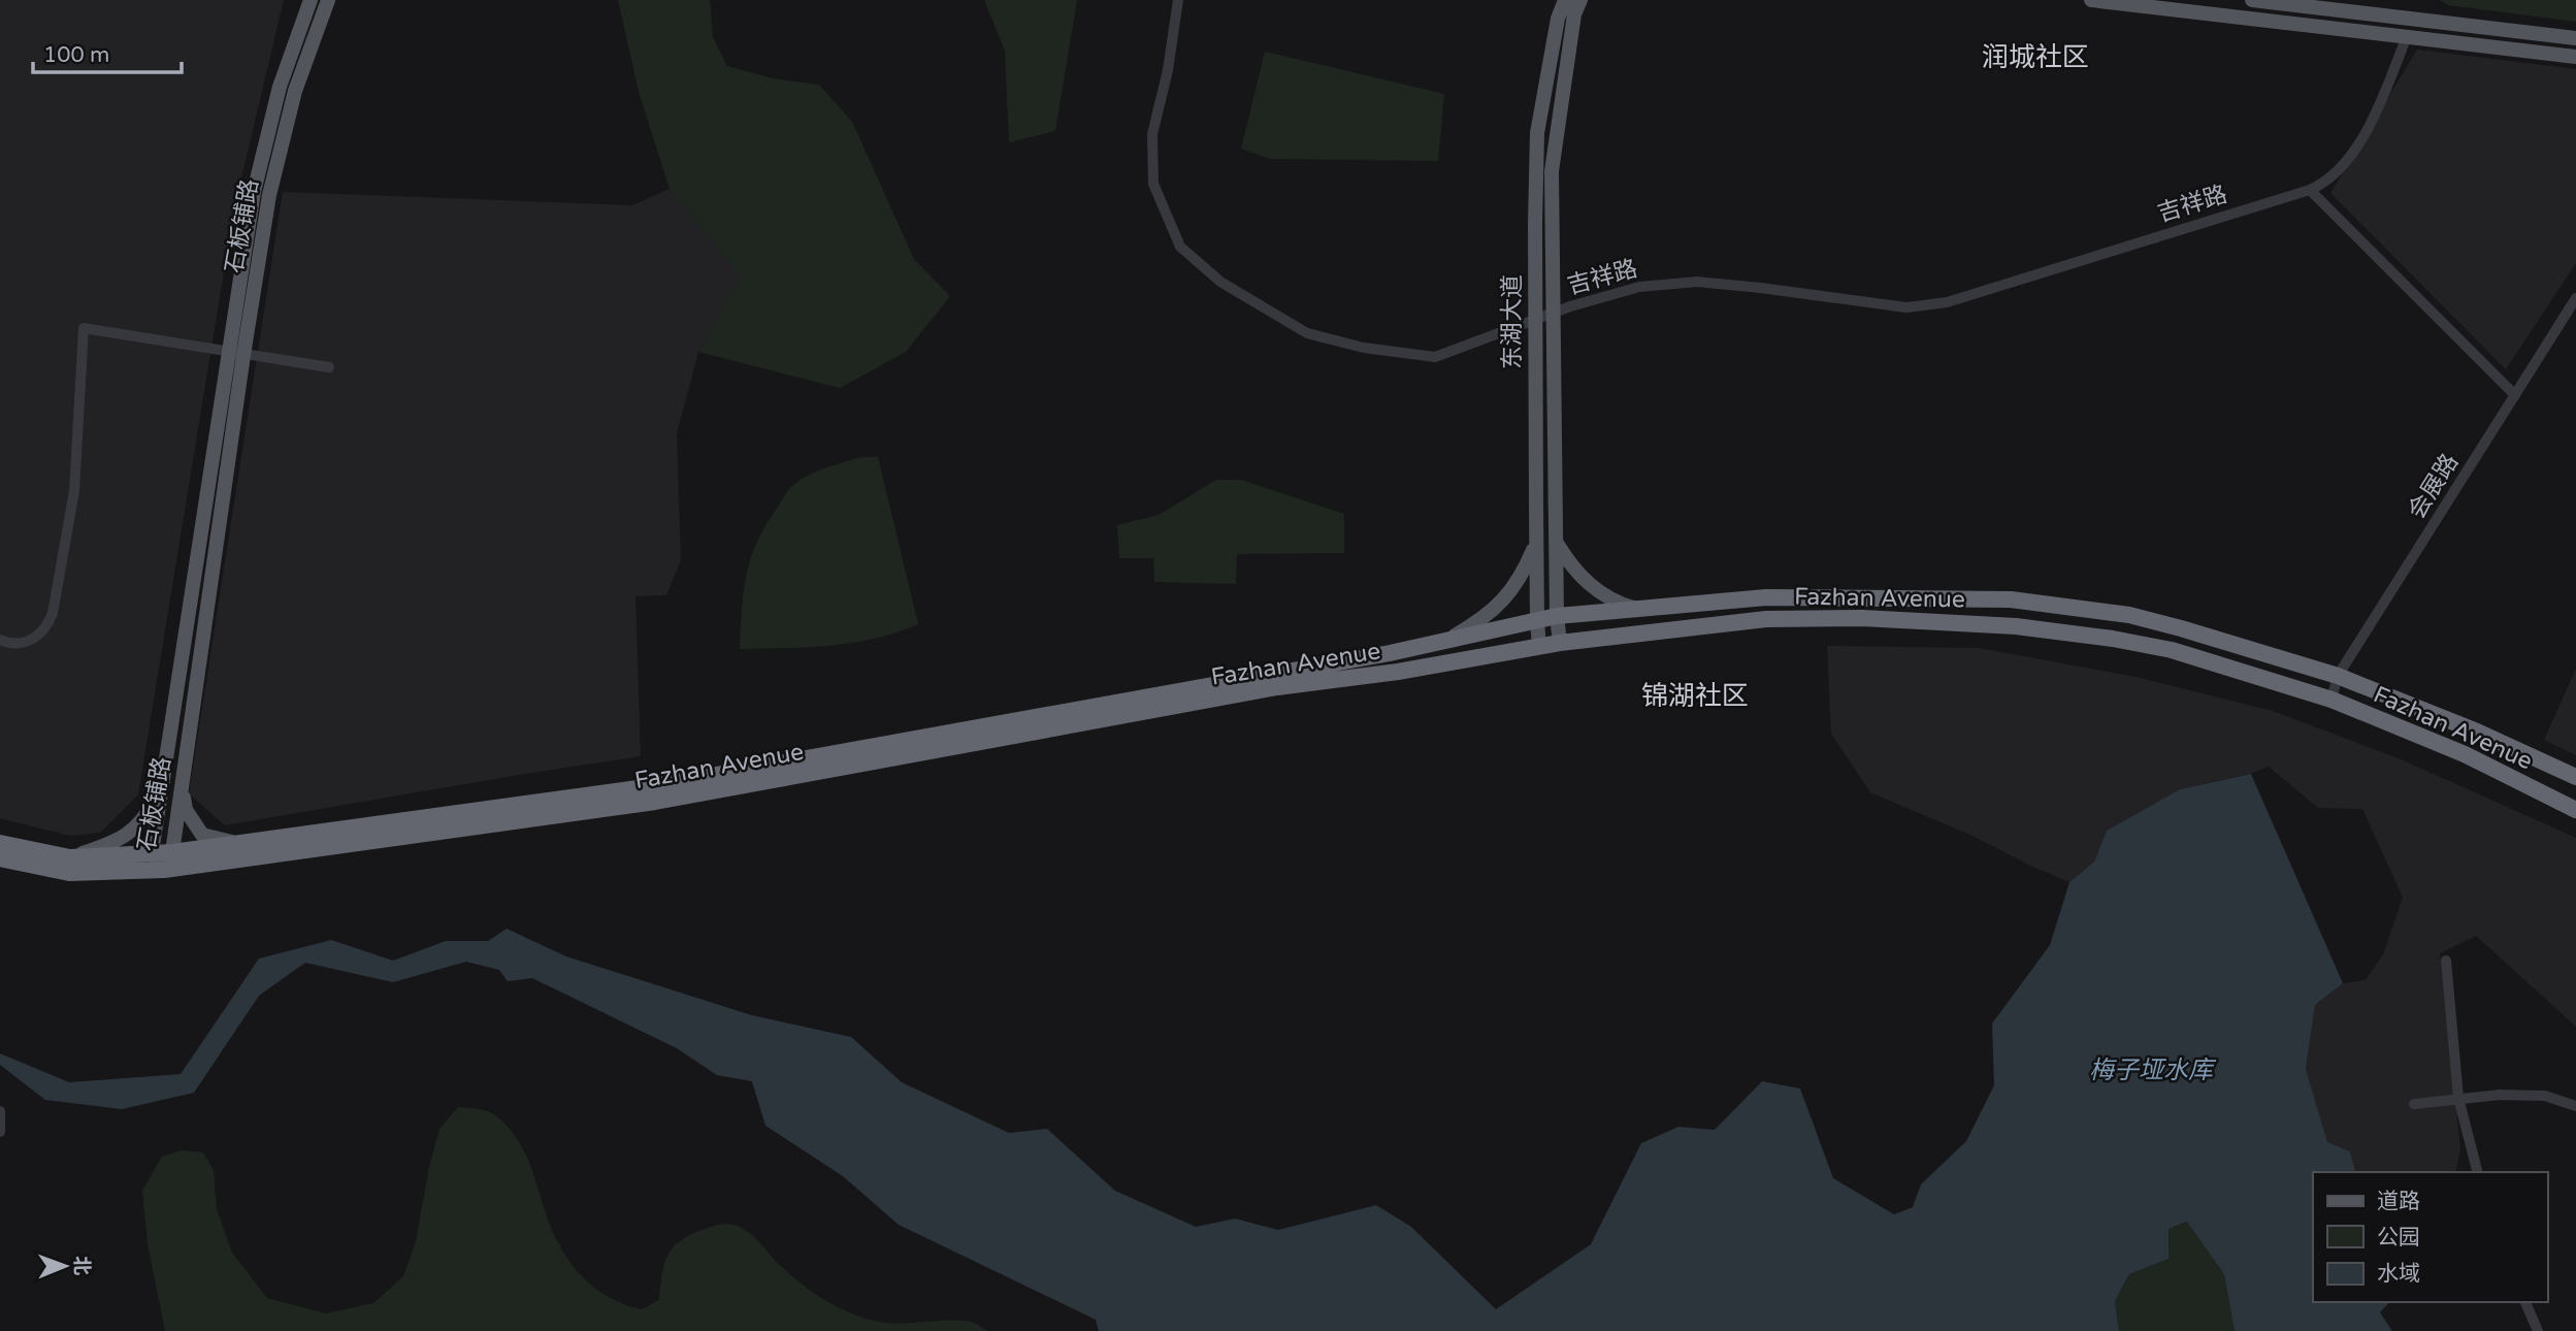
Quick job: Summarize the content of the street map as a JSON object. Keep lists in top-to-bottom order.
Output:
{
  "streets": {
    "highway": ["Fazhan Avenue"],
    "main road": ["石板铺路", "东湖大道"],
    "street": ["吉祥路", "会展路"]
  },
  "crossings": [
    ["吉祥路", "东湖大道"],
    ["石板铺路", "Fazhan Avenue"],
    ["东湖大道", "Fazhan Avenue"],
    ["会展路", "Fazhan Avenue"]
  ],
  "districts": ["润城社区", "锦湖社区"],
  "water": ["梅子垭水库"],
  "legend": ["道路", "公园", "水域"],
  "scale_bar": "100 m",
  "north": "right"
}
